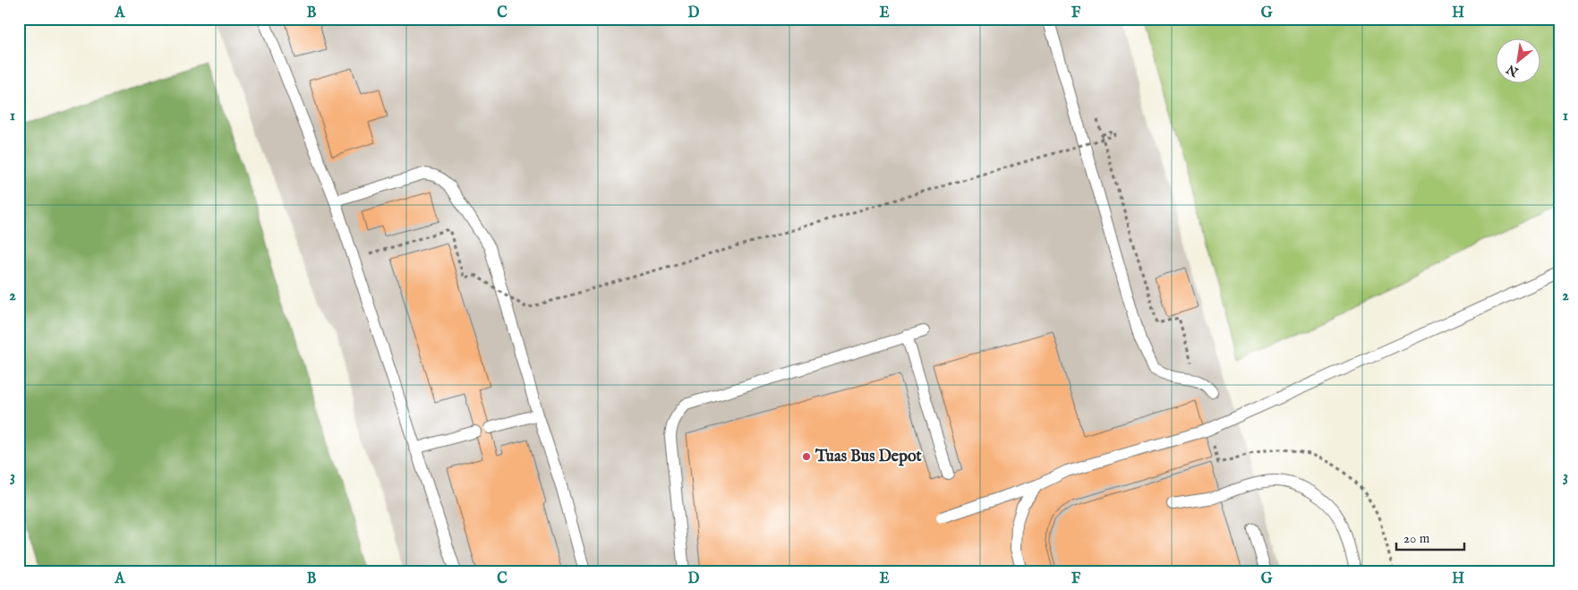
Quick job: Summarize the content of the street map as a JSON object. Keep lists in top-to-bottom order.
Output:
{
  "places": ["Tuas Bus Depot"],
  "scale_bar": "20 m",
  "north": "bottom left",
  "grid": {
    "columns": [
      "A",
      "B",
      "C",
      "D",
      "E",
      "F",
      "G",
      "H"
    ],
    "rows": ["1", "2", "3"]
  }
}
